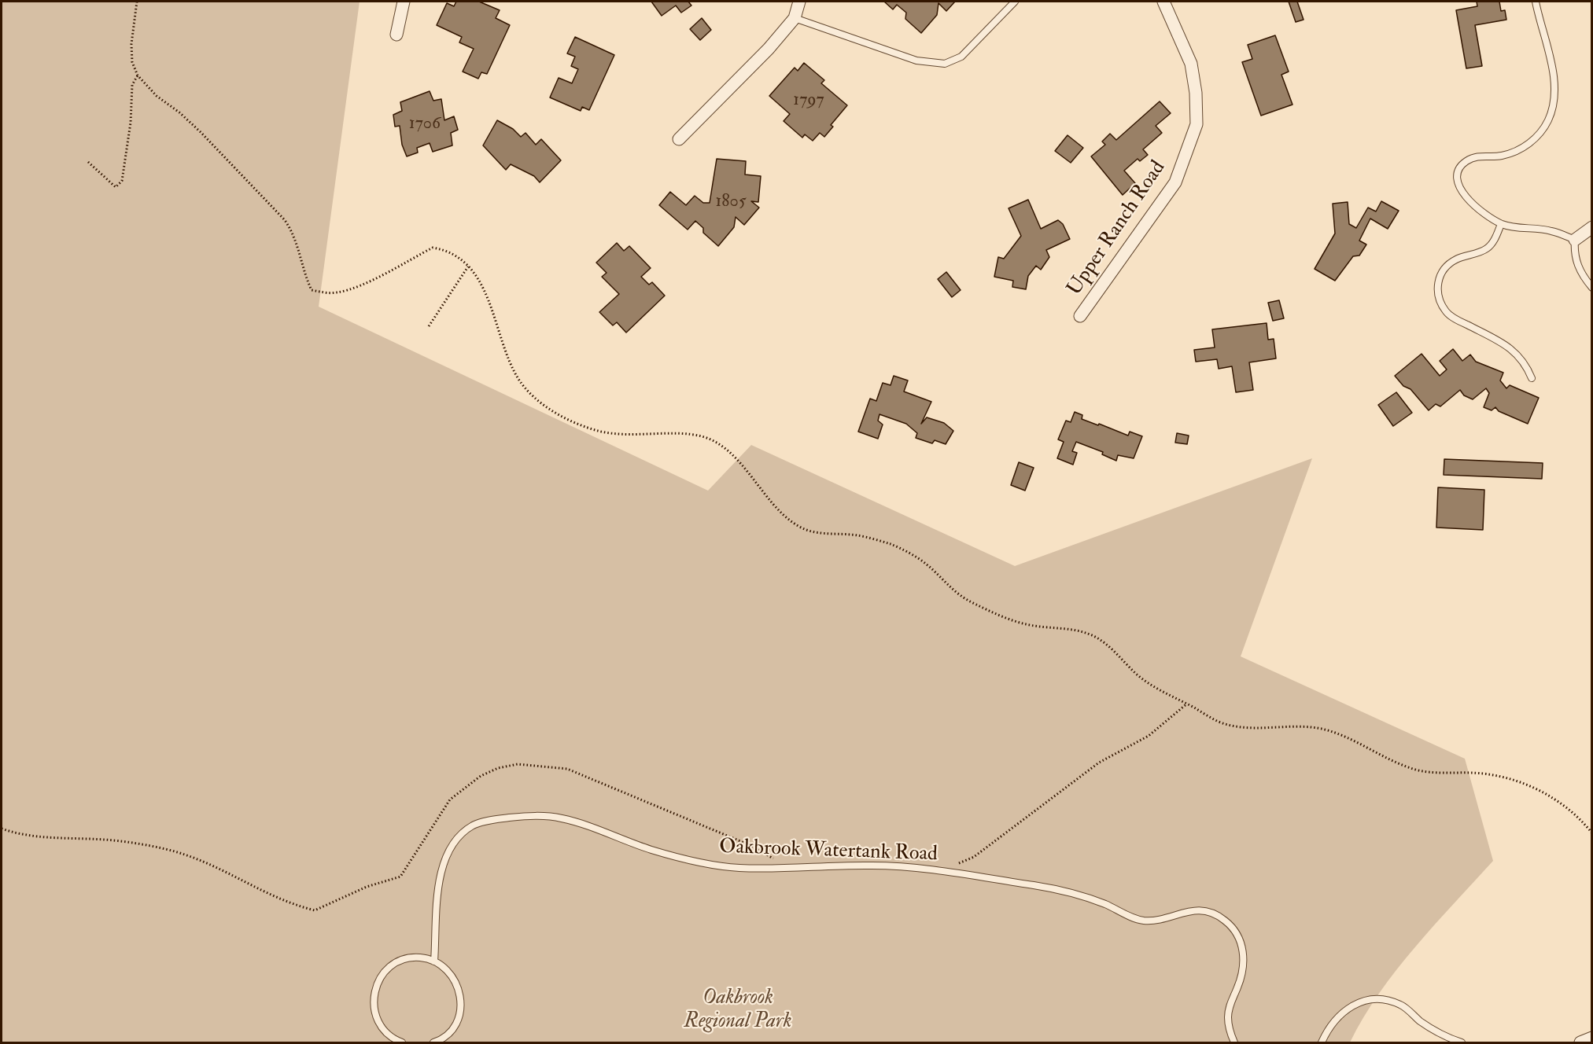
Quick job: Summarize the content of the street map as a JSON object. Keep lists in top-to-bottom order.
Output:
{
  "streets": {
    "street": ["Upper Ranch Road"],
    "lane": ["Oakbrook Watertank Road"]
  },
  "parks": ["Oakbrook Regional Park"],
  "house_numbers": ["1797", "1706", "1805"]
}
